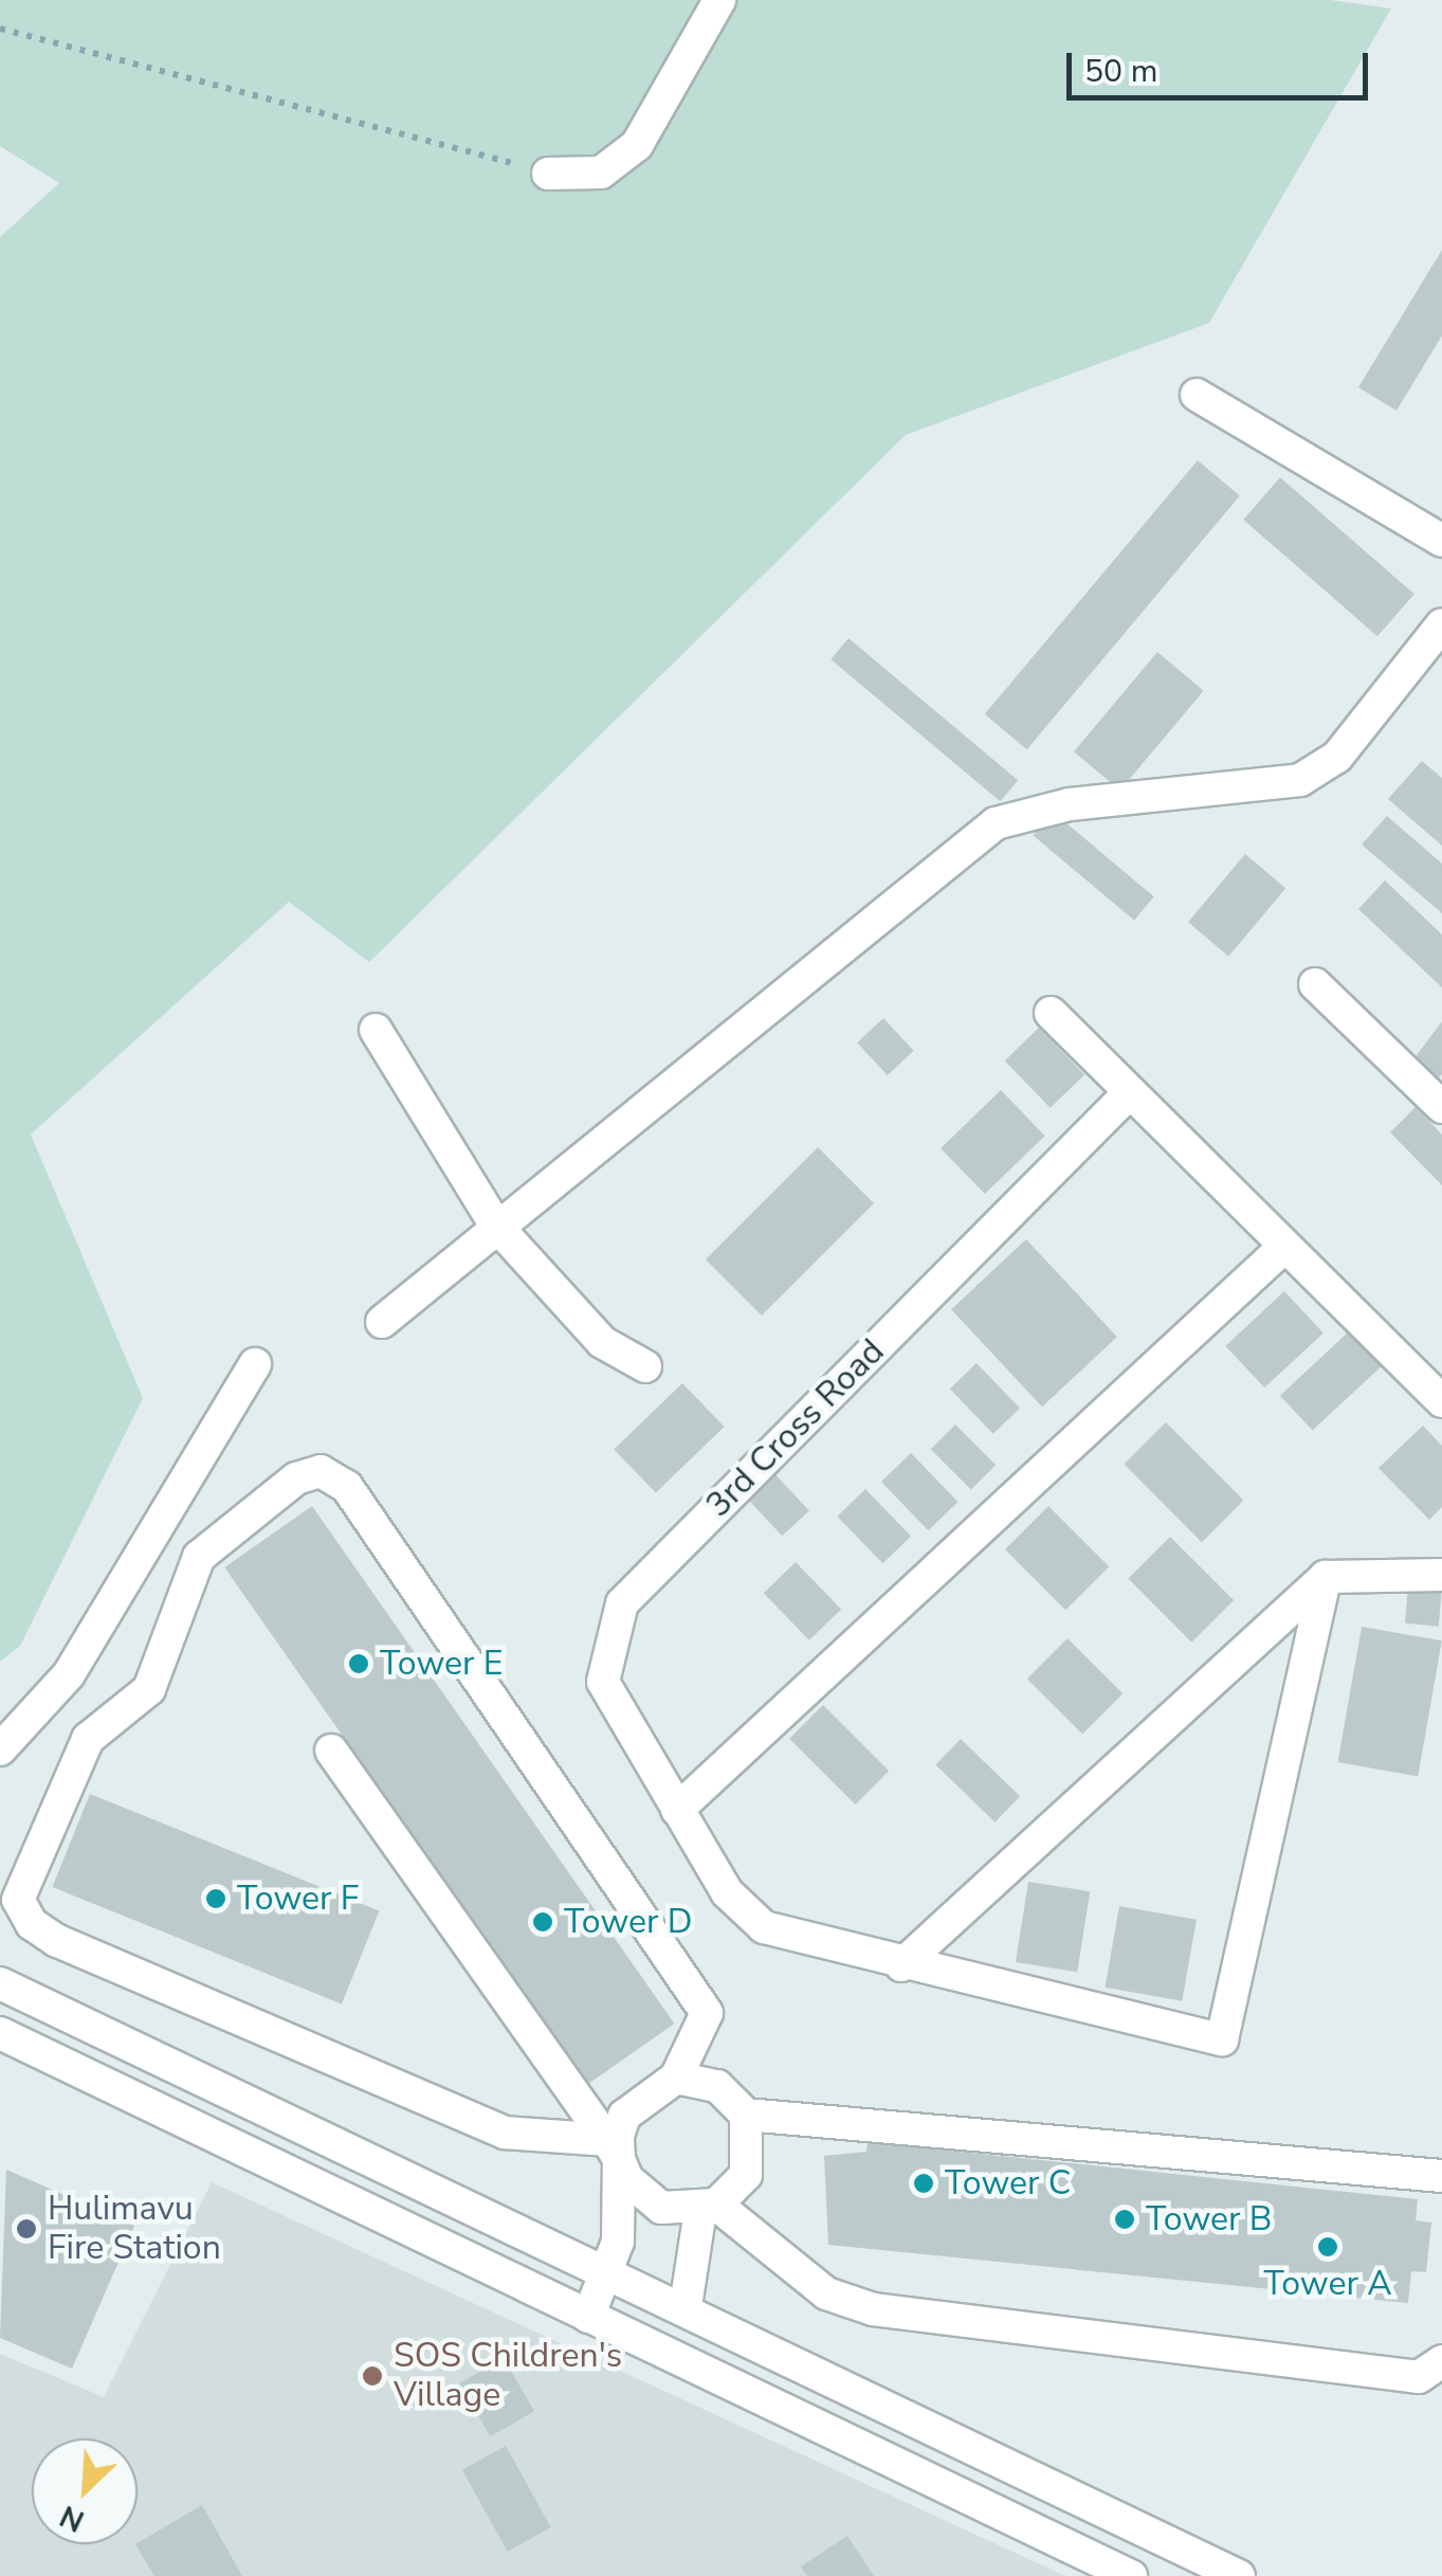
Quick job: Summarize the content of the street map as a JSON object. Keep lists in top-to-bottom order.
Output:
{
  "streets": {
    "street": ["3rd Cross Road"]
  },
  "places": [
    "Tower E",
    "Tower F",
    "Tower D",
    "Tower C",
    "Tower B",
    "Hulimavu Fire Station",
    "Tower A",
    "SOS Children's Village"
  ],
  "scale_bar": "50 m",
  "north": "bottom left"
}
